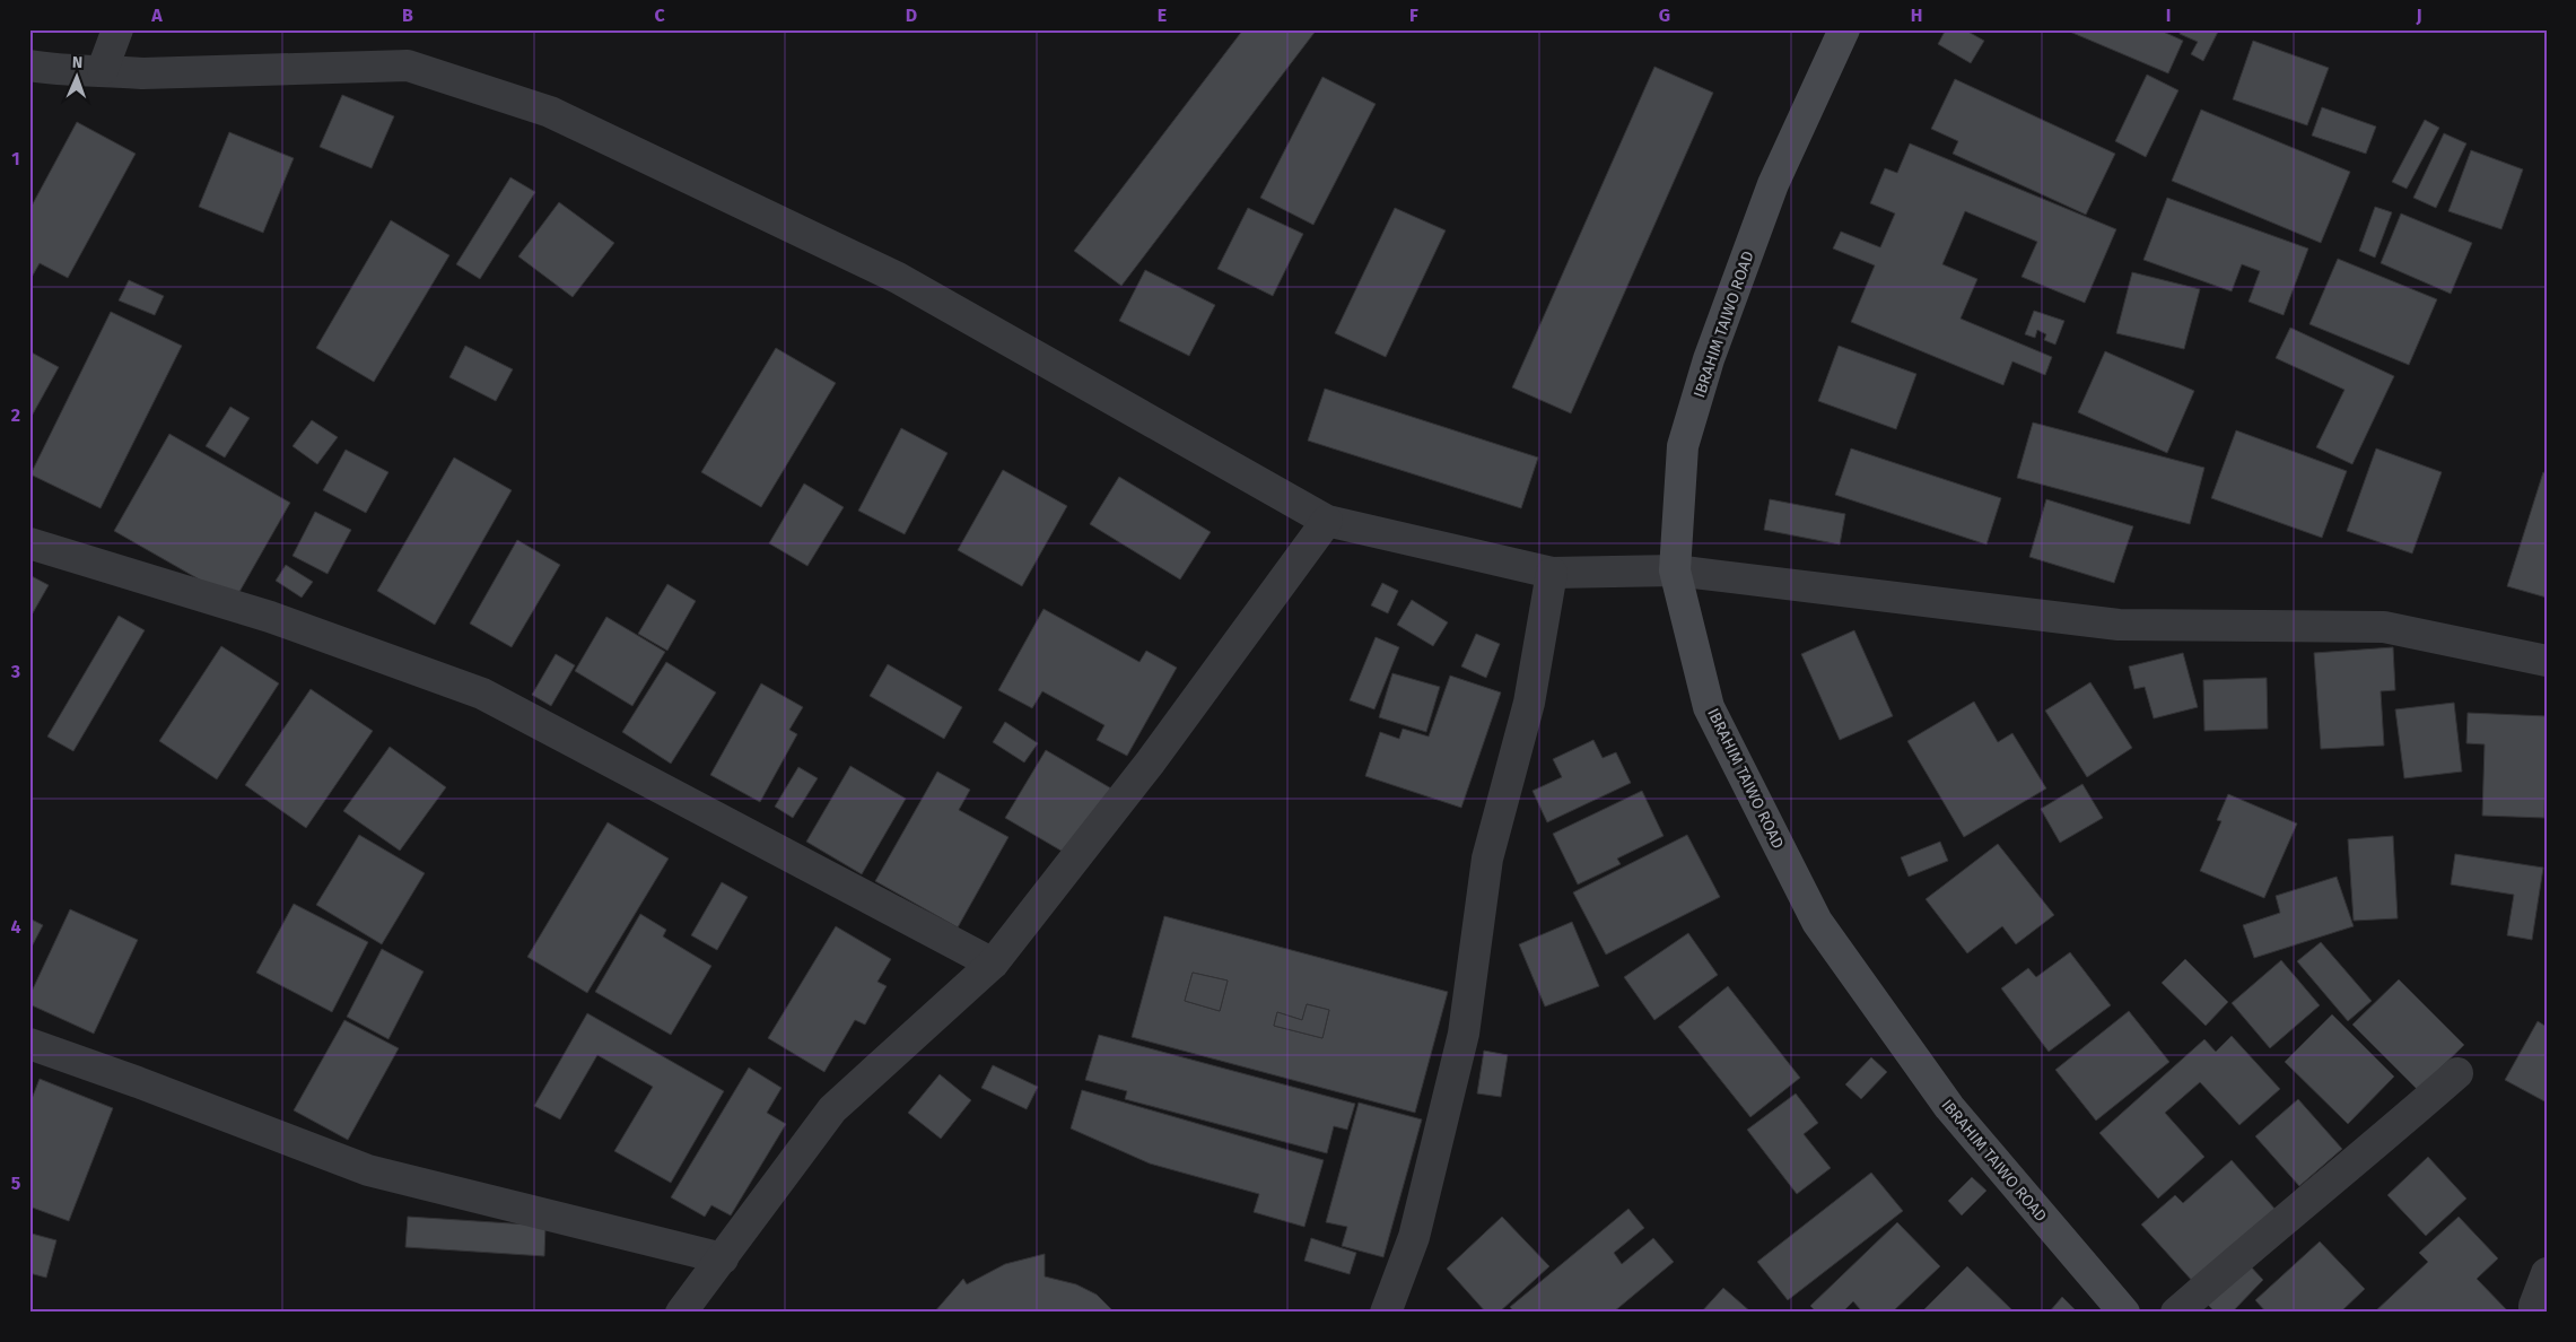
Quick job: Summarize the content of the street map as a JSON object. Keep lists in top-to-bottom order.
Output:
{
  "streets": {
    "main road": ["IBRAHIM TAIWO ROAD"]
  },
  "north": "top",
  "grid": {
    "columns": [
      "A",
      "B",
      "C",
      "D",
      "E",
      "F",
      "G",
      "H",
      "I",
      "J"
    ],
    "rows": [
      "1",
      "2",
      "3",
      "4",
      "5"
    ]
  }
}
